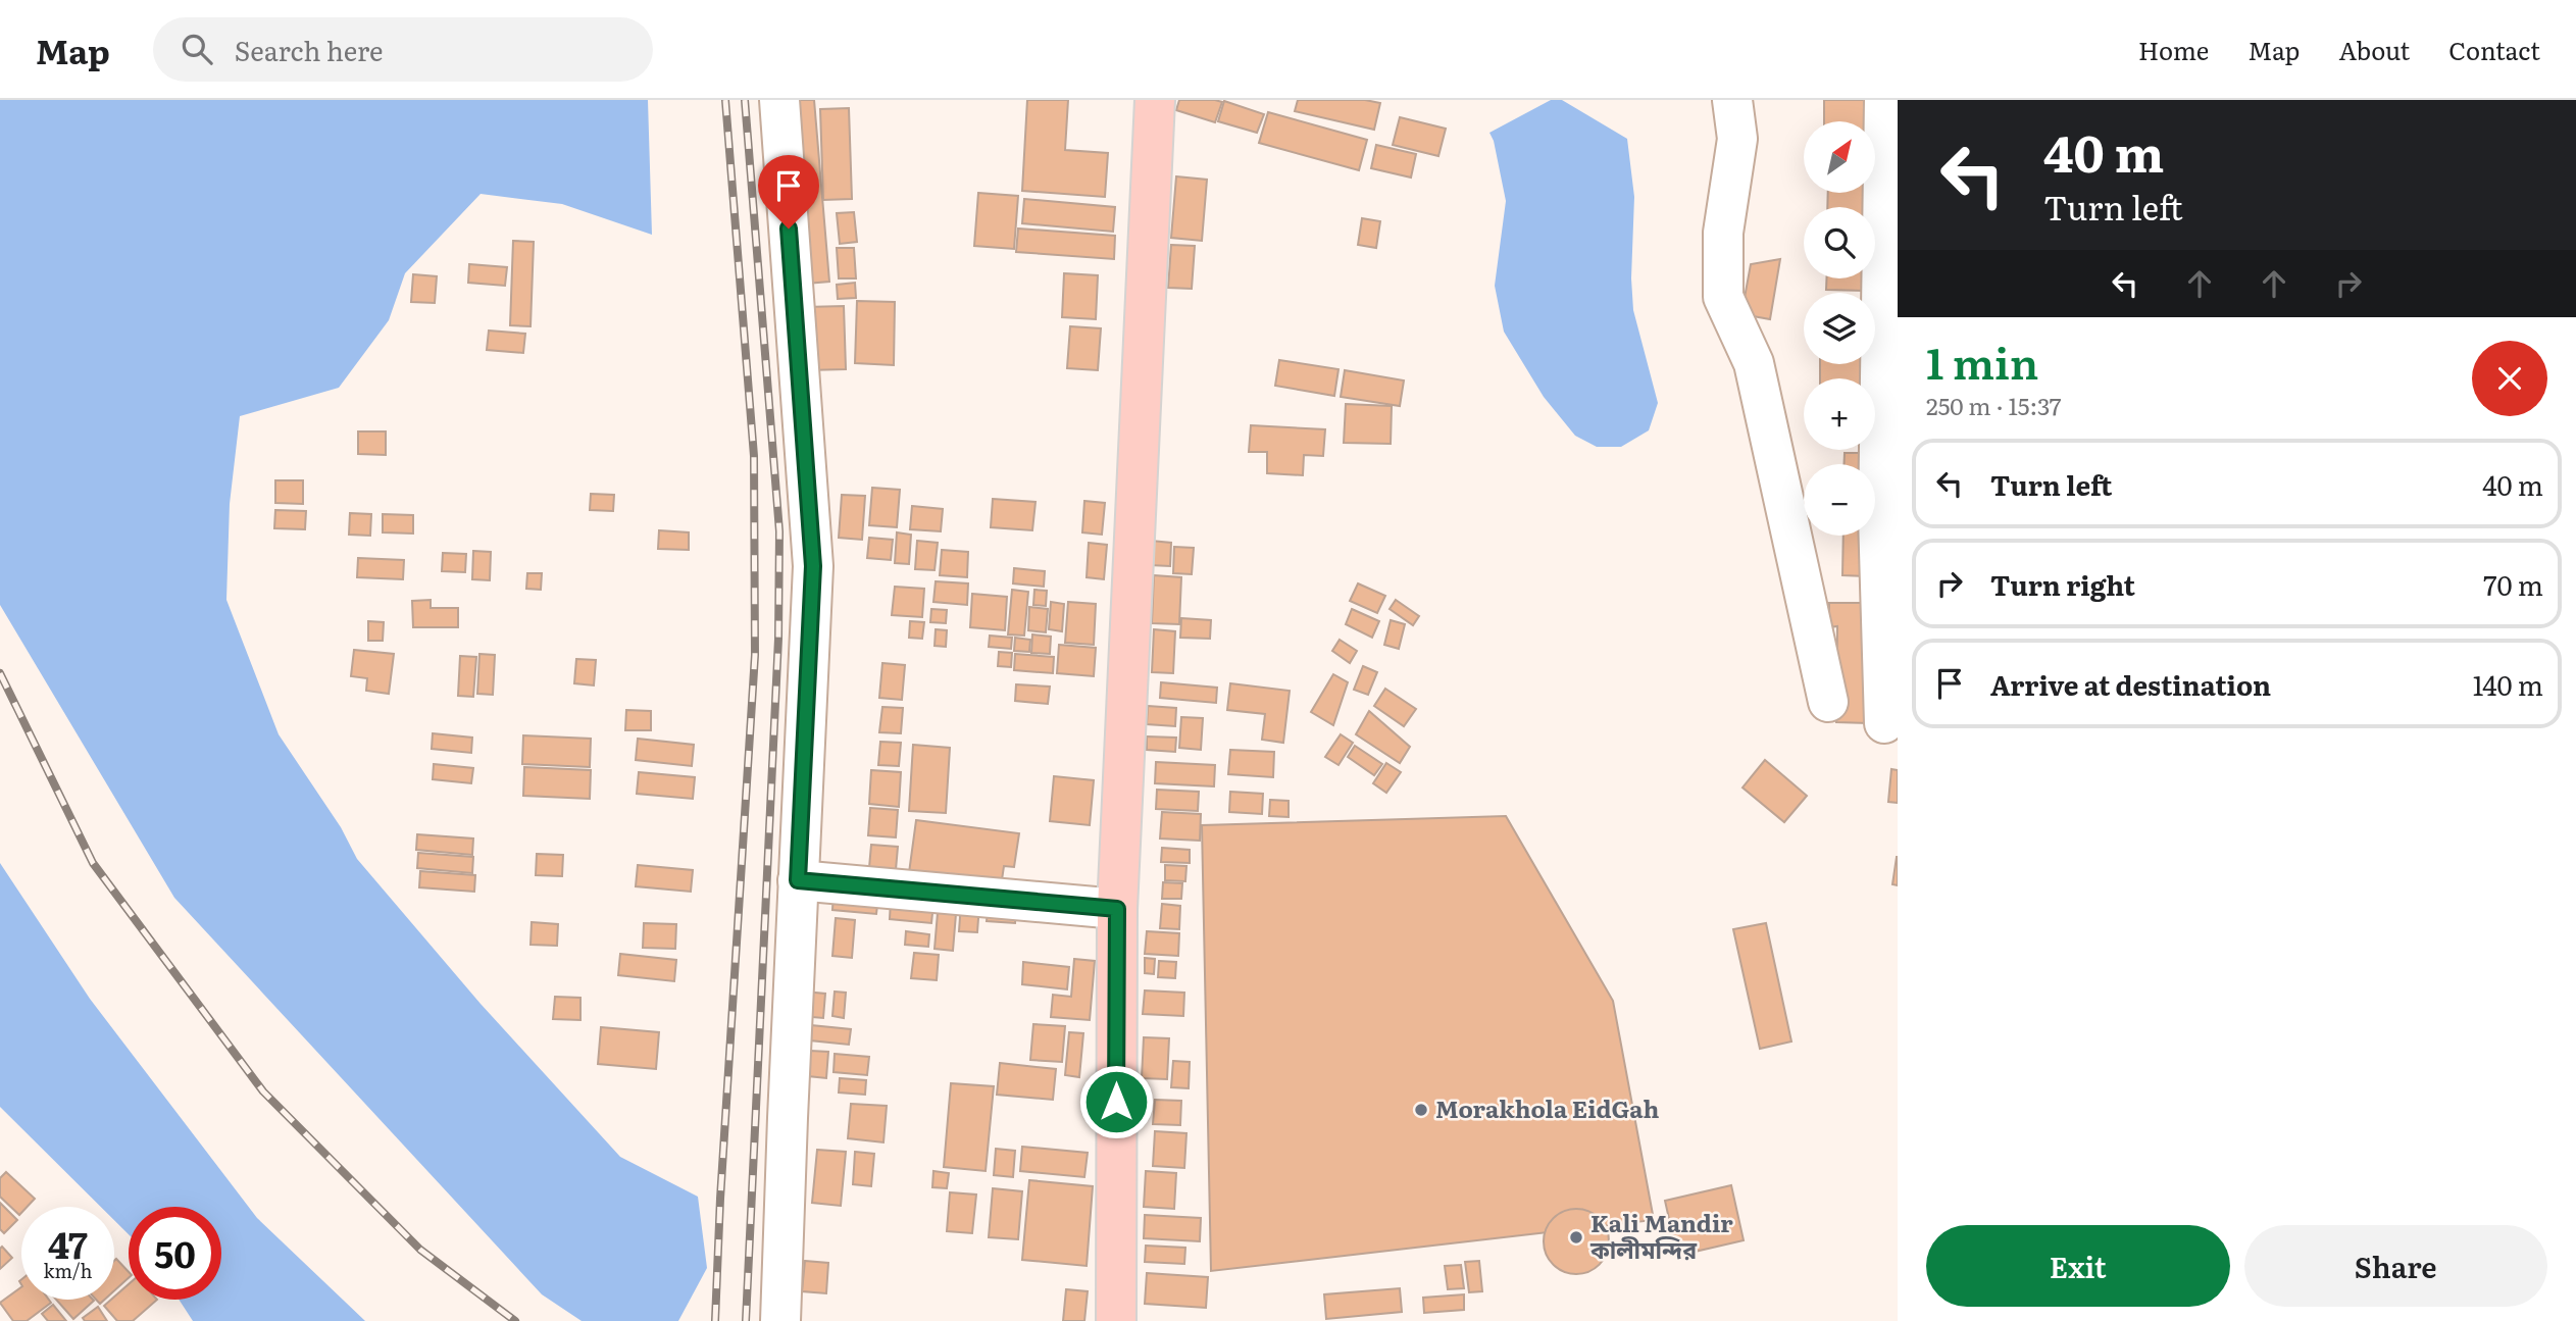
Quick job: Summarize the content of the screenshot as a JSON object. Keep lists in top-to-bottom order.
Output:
{
  "places": ["Morakhola EidGah", "Kali Mandir কালীমন্দির"],
  "north": "top right",
  "page": {
    "header": "Map",
    "search": "Search here",
    "nav": [
      "Home",
      "Map",
      "About",
      "Contact"
    ],
    "turn": ["40 m", "Turn left"],
    "map_buttons": ["+", "−"],
    "heading": ["1 min", "250 m · 15:37"],
    "list": [
      {
        "name": "Turn left",
        "value": "40 m"
      },
      {
        "name": "Turn right",
        "value": "70 m"
      },
      {
        "name": "Arrive at destination",
        "value": "140 m"
      }
    ],
    "speed": "47 km/h",
    "limit": "50",
    "buttons": ["Exit", "Share"]
  }
}
